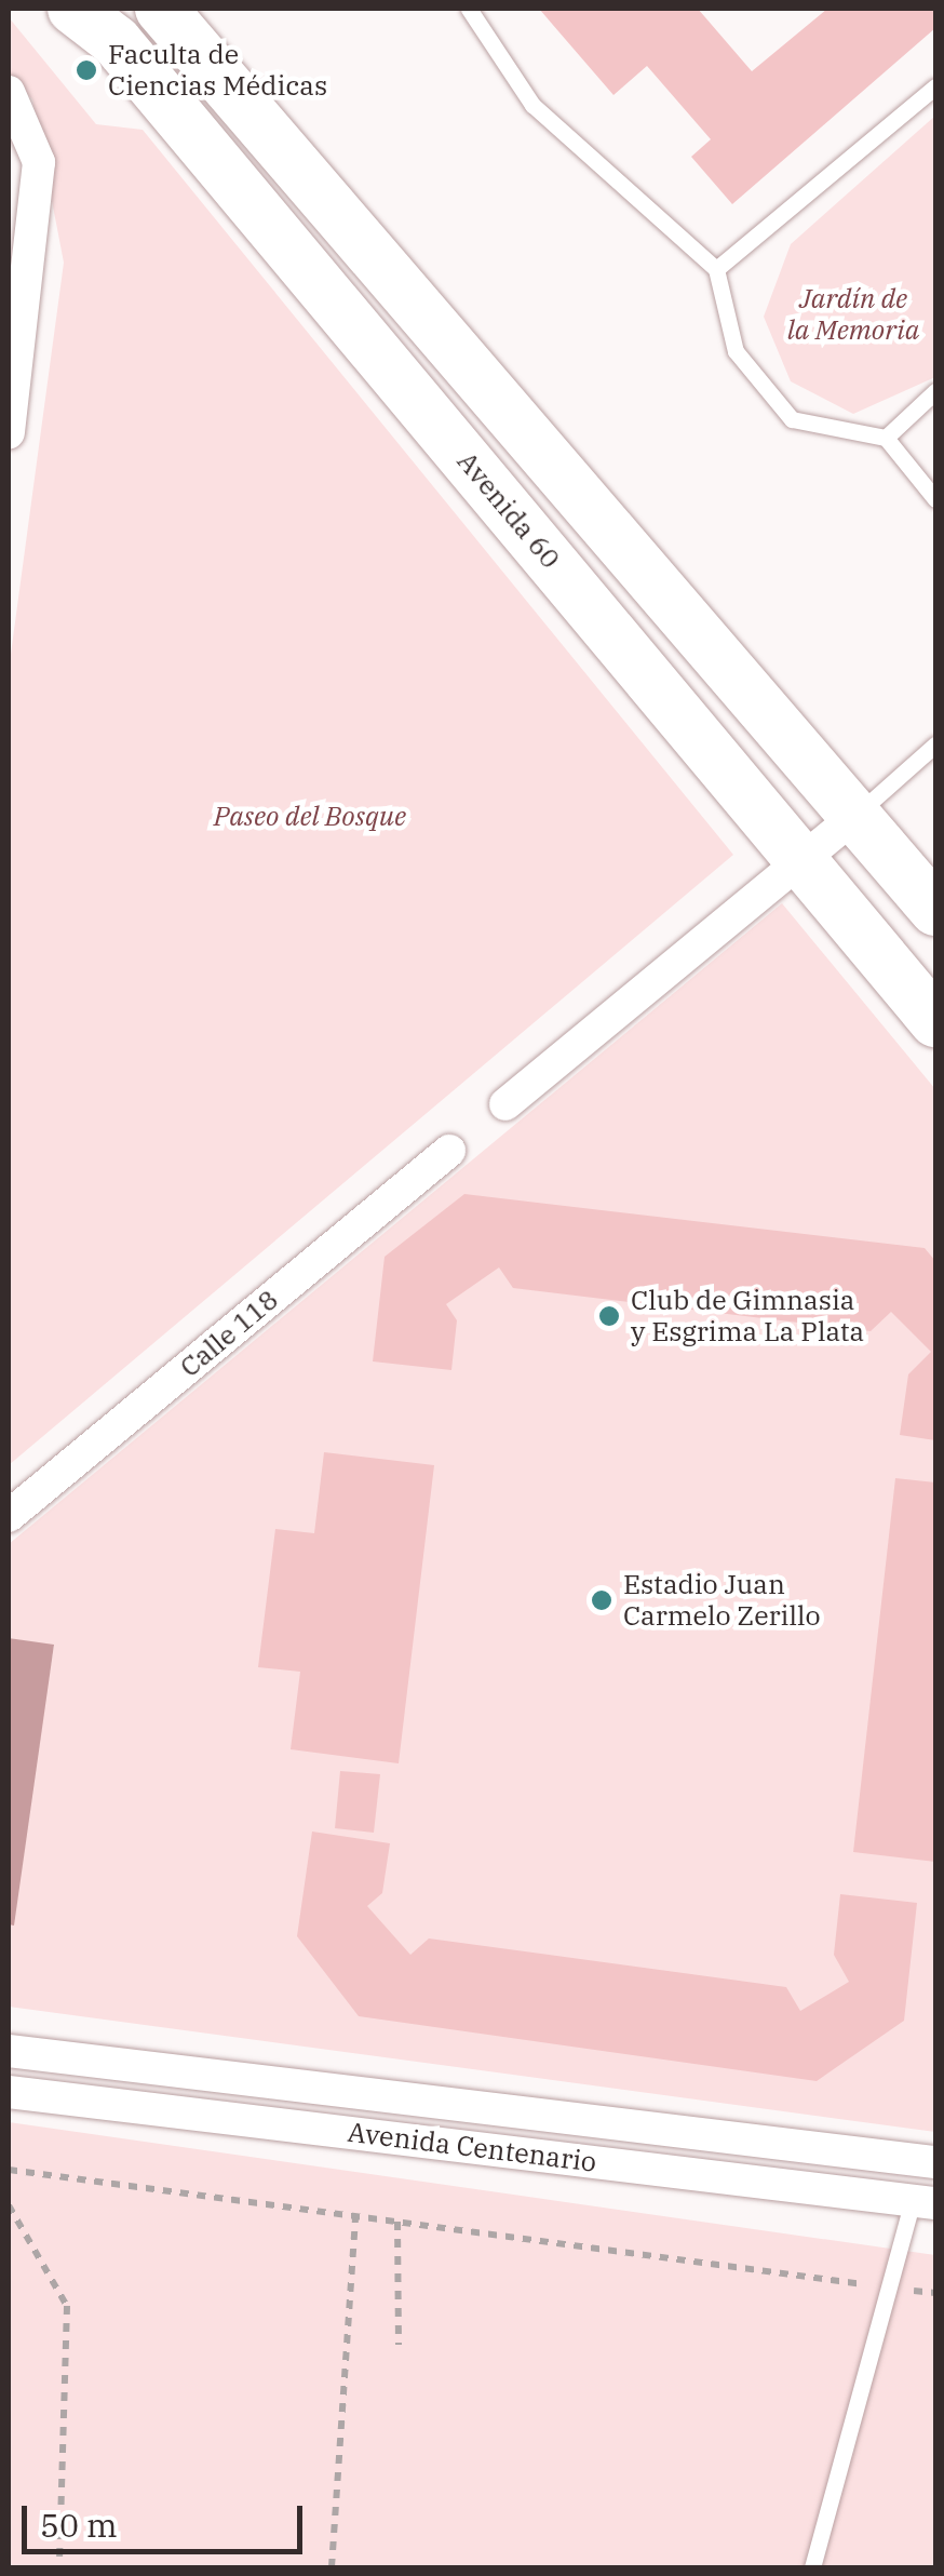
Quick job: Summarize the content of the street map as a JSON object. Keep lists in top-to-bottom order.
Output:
{
  "streets": {
    "main road": ["Avenida 60"],
    "street": ["Calle 118", "Avenida Centenario"]
  },
  "parks": ["Jardín de la Memoria", "Paseo del Bosque"],
  "places": ["Faculta de Ciencias Médicas", "Club de Gimnasia y Esgrima La Plata", "Estadio Juan Carmelo Zerillo"],
  "scale_bar": "50 m"
}
